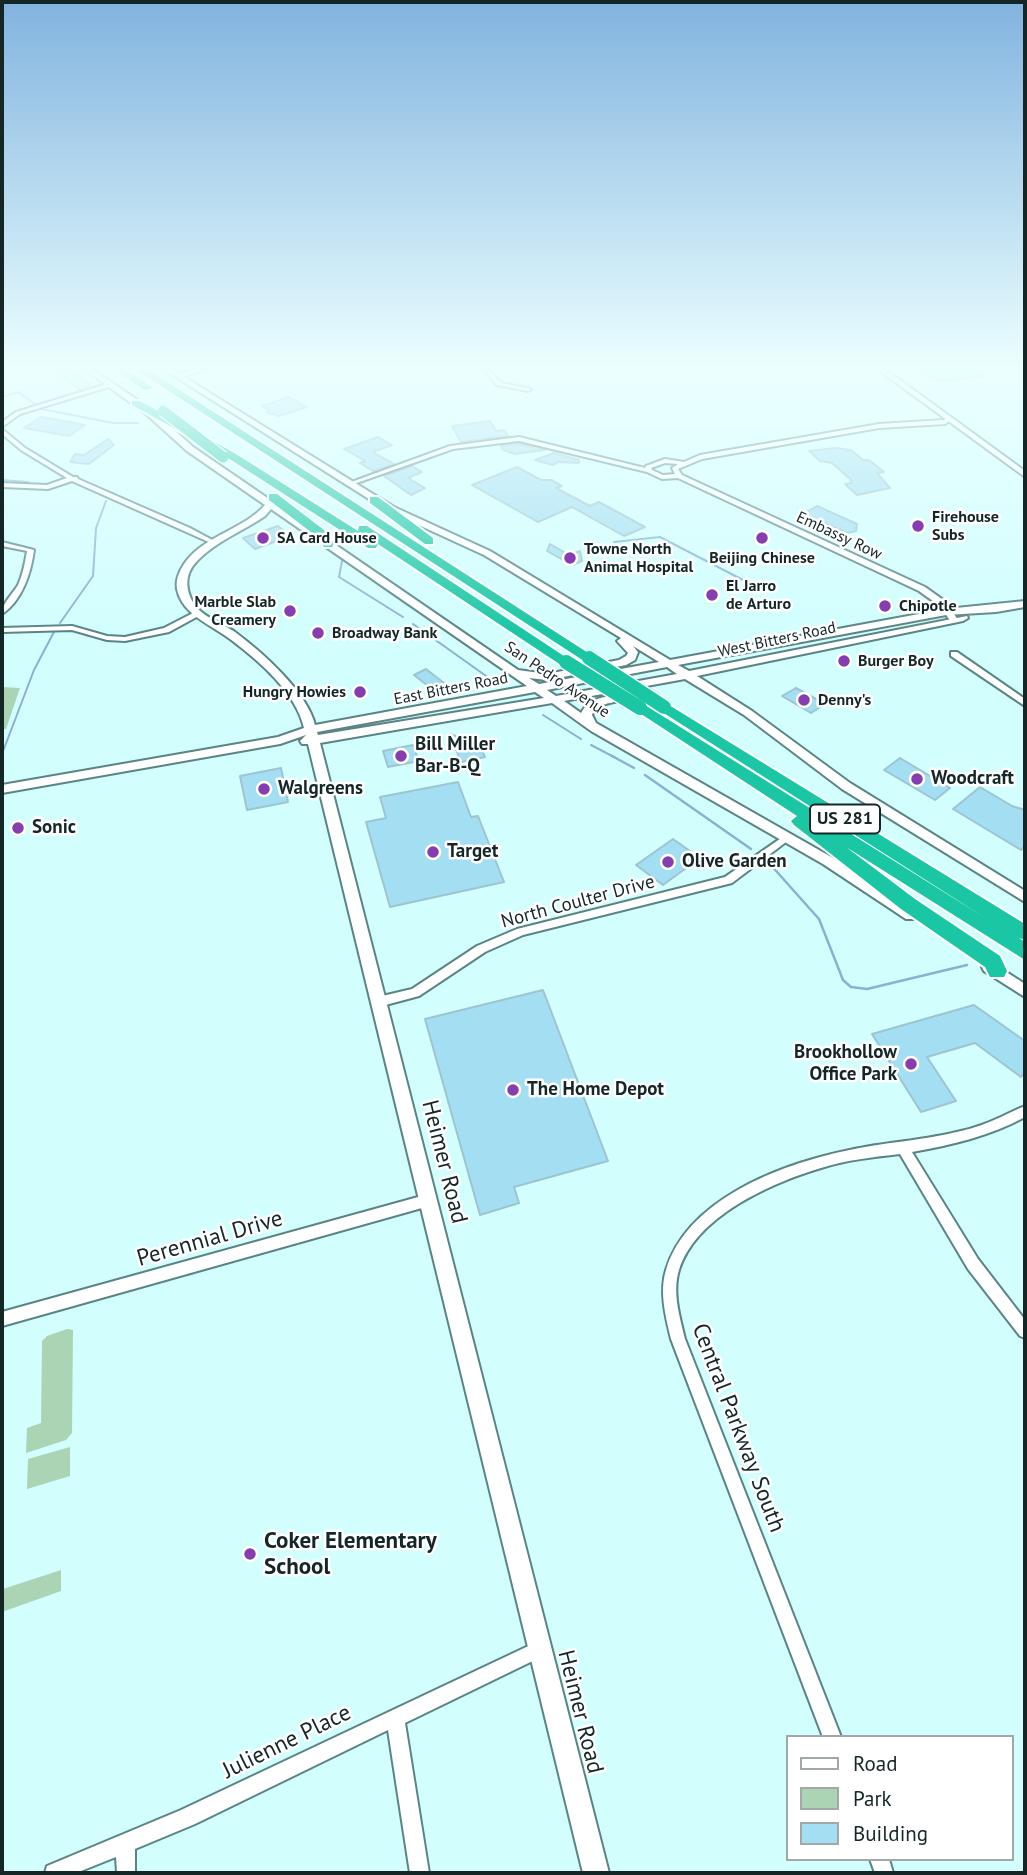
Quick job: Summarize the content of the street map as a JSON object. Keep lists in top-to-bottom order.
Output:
{
  "streets": {
    "highway": ["US 281"],
    "main road": [
      "West Bitters Road",
      "San Pedro Avenue",
      "East Bitters Road",
      "Heimer Road"
    ],
    "street": [
      "Embassy Row",
      "North Coulter Drive",
      "Perennial Drive",
      "Central Parkway South",
      "Julienne Place"
    ]
  },
  "crossings": [
    ["Embassy Row", "West Bitters Road"],
    ["West Bitters Road", "San Pedro Avenue"],
    ["West Bitters Road", "East Bitters Road"],
    ["San Pedro Avenue", "East Bitters Road"],
    ["San Pedro Avenue", "North Coulter Drive"],
    ["East Bitters Road", "Heimer Road"],
    ["North Coulter Drive", "Heimer Road"],
    ["Heimer Road", "Perennial Drive"],
    ["Heimer Road", "Julienne Place"]
  ],
  "places": [
    "Firehouse Subs",
    "SA Card House",
    "Beijing Chinese",
    "Towne North Animal Hospital",
    "El Jarro de Arturo",
    "Chipotle",
    "Marble Slab Creamery",
    "Broadway Bank",
    "Burger Boy",
    "Hungry Howies",
    "Denny's",
    "Bill Miller Bar-B-Q",
    "Woodcraft",
    "Walgreens",
    "Sonic",
    "Target",
    "Olive Garden",
    "Brookhollow Office Park",
    "The Home Depot",
    "Coker Elementary School"
  ],
  "legend": ["Road", "Park", "Building"]
}
